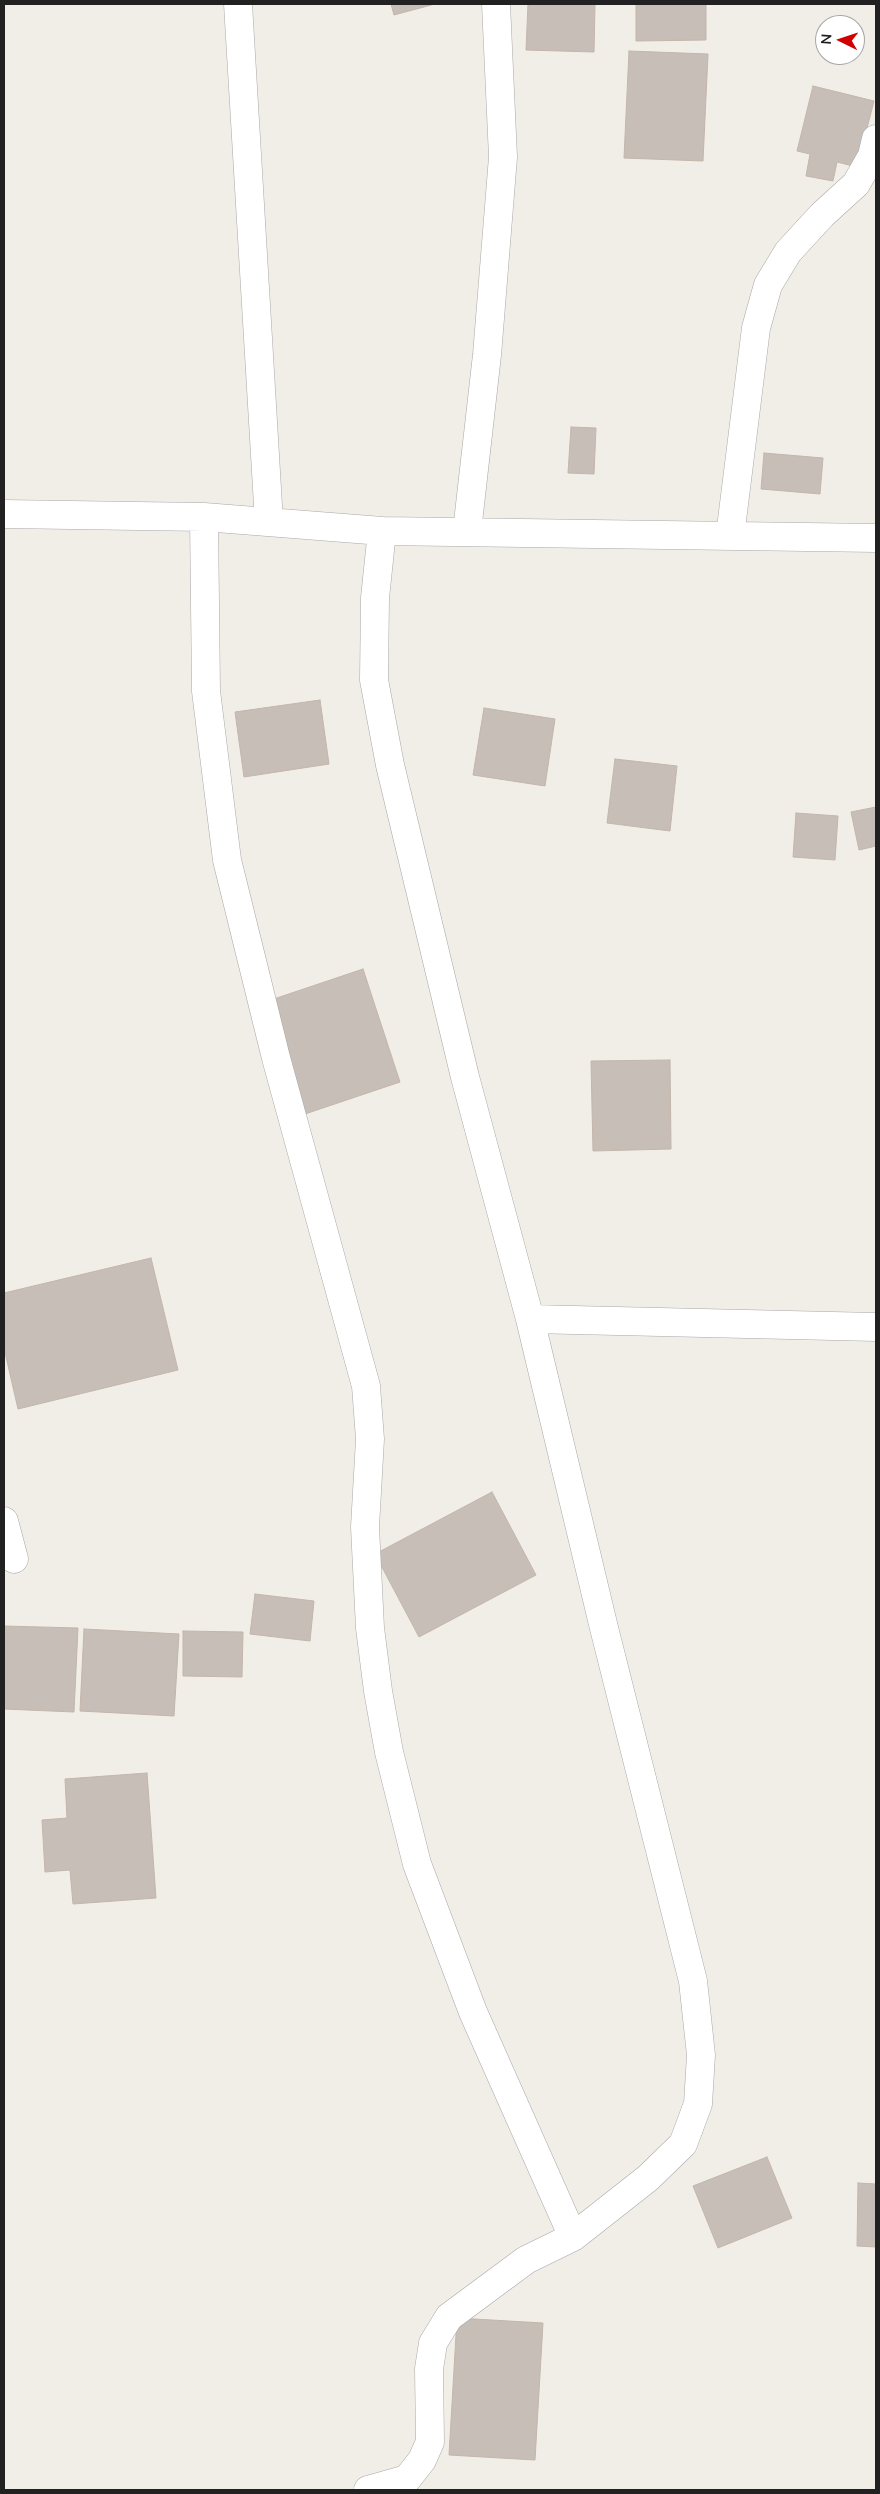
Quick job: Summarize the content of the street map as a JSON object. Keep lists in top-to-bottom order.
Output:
{
  "north": "left"
}
